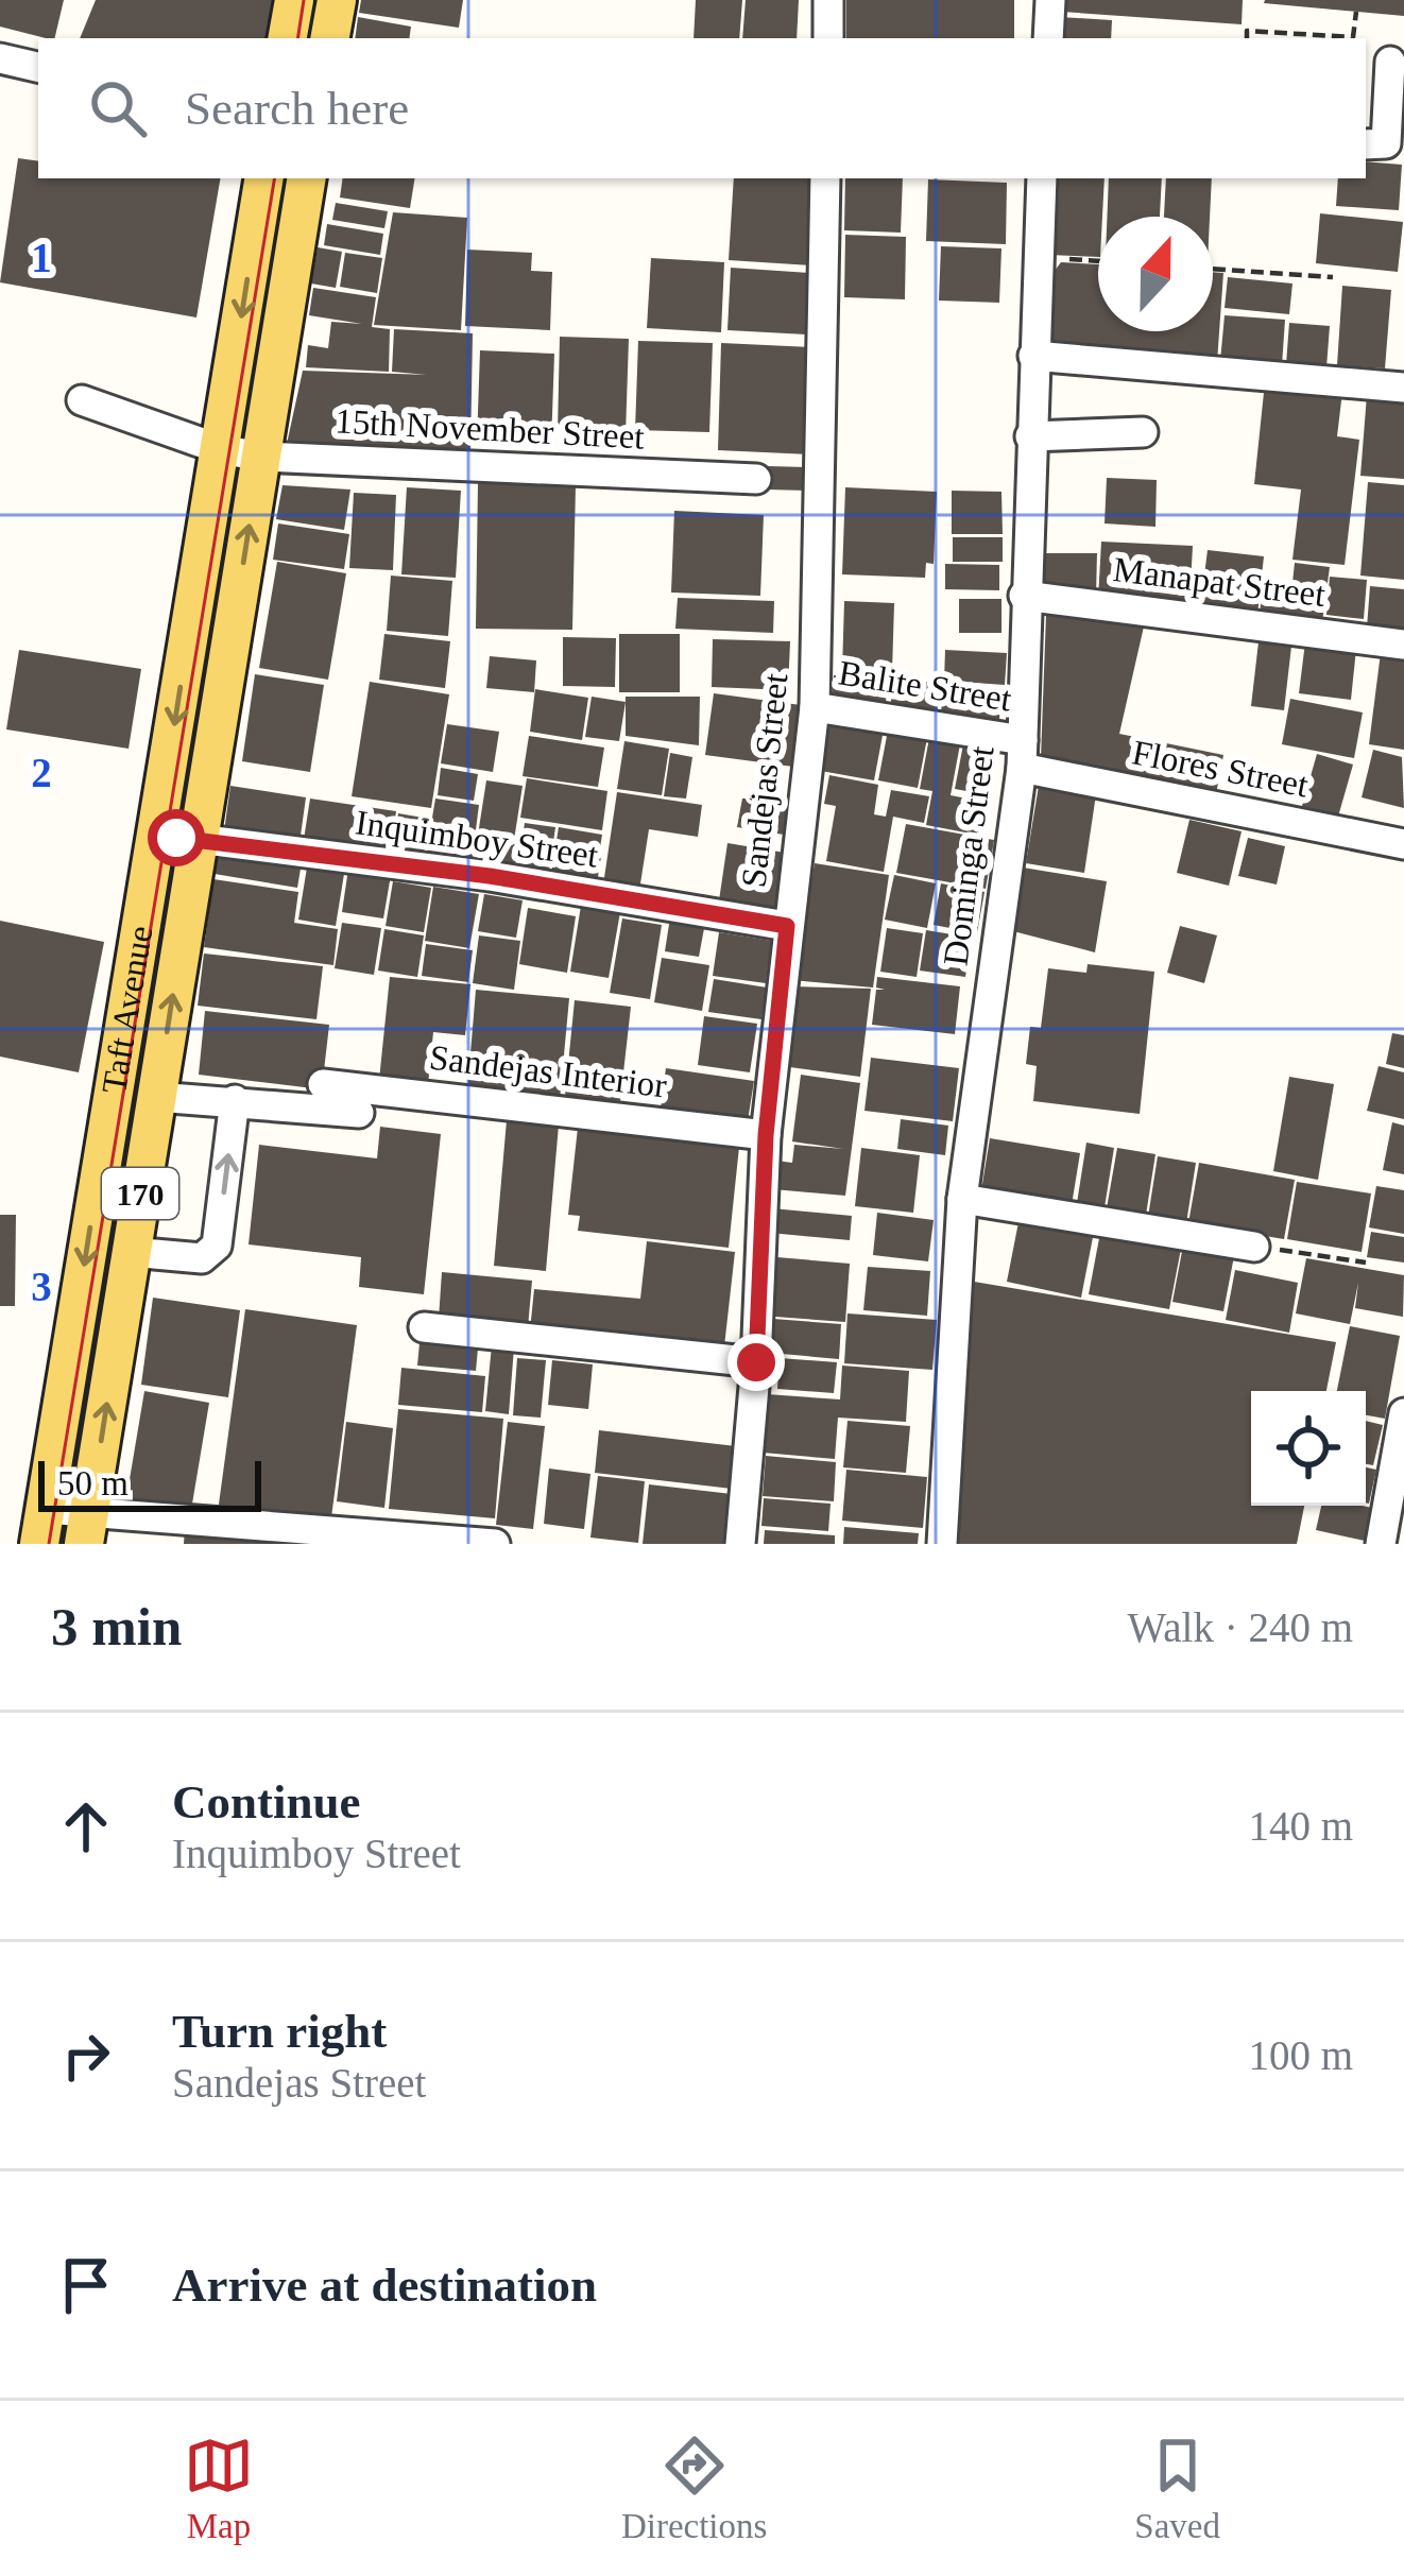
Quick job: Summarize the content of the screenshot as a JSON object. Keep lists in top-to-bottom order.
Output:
{
  "streets": {
    "main road": ["Taft Avenue", "170"],
    "street": [
      "15th November Street",
      "Manapat Street",
      "Balite Street",
      "Flores Street",
      "Sandejas Street",
      "Inquimboy Street",
      "Dominga Street",
      "Sandejas Interior"
    ]
  },
  "crossings": [
    ["15th November Street", "Taft Avenue"],
    ["Manapat Street", "Dominga Street"],
    ["Balite Street", "Flores Street"],
    ["Balite Street", "Sandejas Street"],
    ["Balite Street", "Dominga Street"],
    ["Flores Street", "Dominga Street"],
    ["Sandejas Street", "Inquimboy Street"],
    ["Sandejas Street", "Sandejas Interior"],
    ["Inquimboy Street", "Taft Avenue"]
  ],
  "scale_bar": "50 m",
  "north": "top",
  "page": {
    "search": "Search here",
    "scale": "50 m",
    "heading": ["3 min", "Walk · 240 m"],
    "list": [
      ["Continue", "Inquimboy Street", "140 m"],
      ["Turn right", "Sandejas Street", "100 m"],
      "Arrive at destination"
    ],
    "nav": ["Map", "Directions", "Saved"]
  },
  "grid": {
    "rows": ["1", "2", "3"]
  }
}
